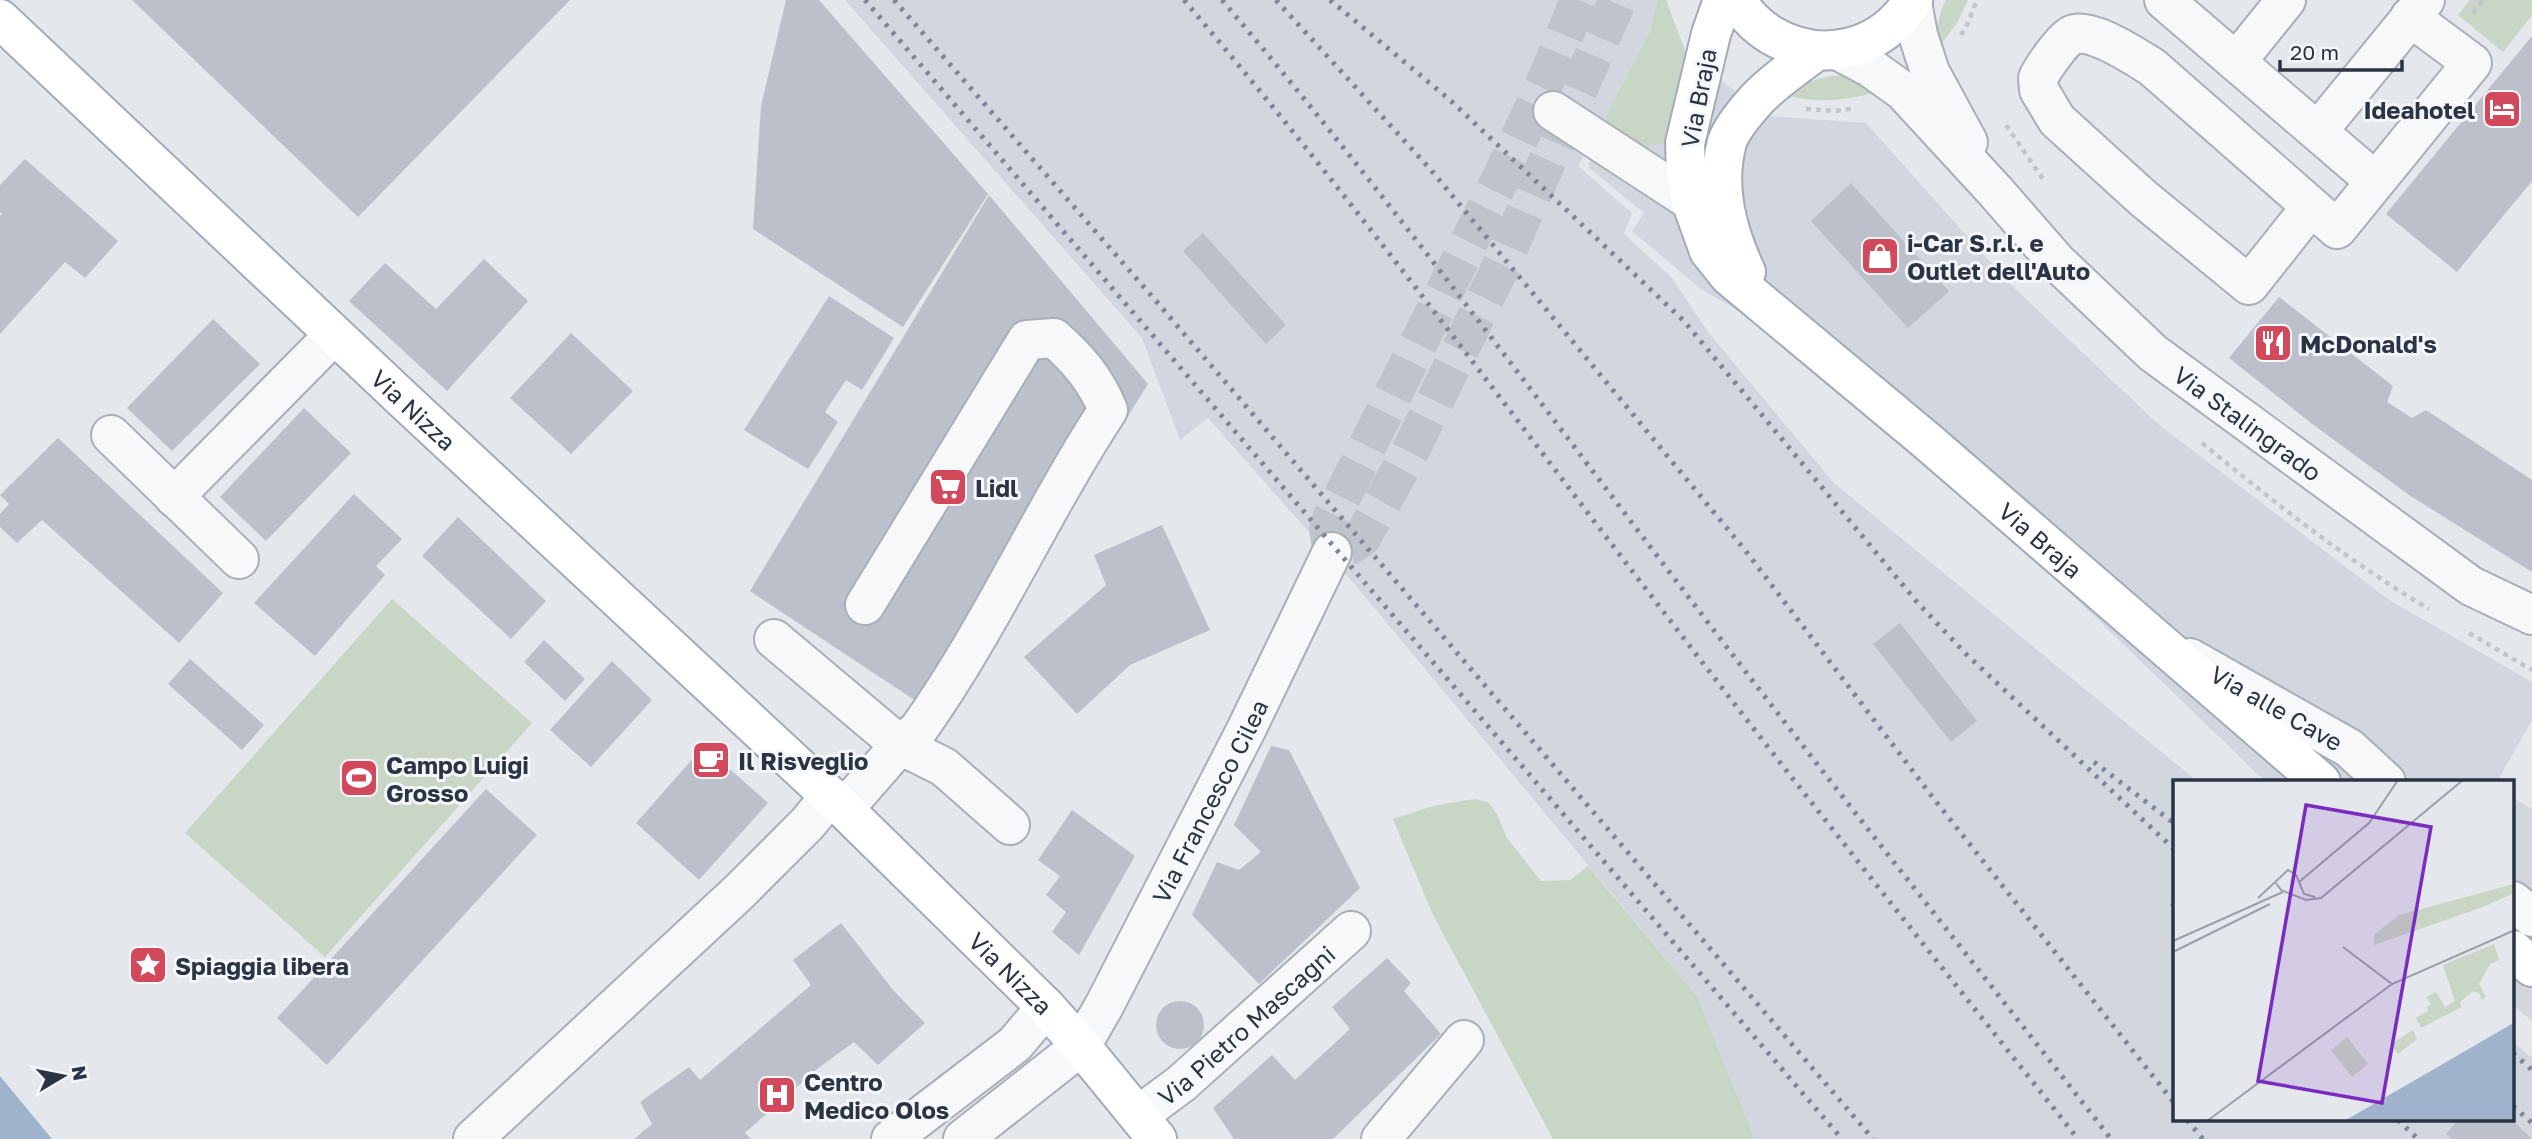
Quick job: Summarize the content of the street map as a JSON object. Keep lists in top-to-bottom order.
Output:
{
  "streets": {
    "main road": ["Via Braja", "Via Nizza"],
    "street": [
      "Via Stalingrado",
      "Via alle Cave",
      "Via Francesco Cilea",
      "Via Pietro Mascagni"
    ]
  },
  "crossings": [
    ["Via Braja", "Via Stalingrado"],
    ["Via Braja", "Via alle Cave"],
    ["Via Nizza", "Via Francesco Cilea"],
    ["Via Nizza", "Via Pietro Mascagni"]
  ],
  "places": {
    "hotel": ["Ideahotel"],
    "shop": ["i-Car S.r.l. e Outlet dell'Auto"],
    "restaurant": ["McDonald's"],
    "supermarket": ["Lidl"],
    "cafe": ["Il Risveglio"],
    "sports": ["Campo Luigi Grosso"],
    "place": ["Spiaggia libera"],
    "hospital": ["Centro Medico Olos"]
  },
  "scale_bar": "20 m",
  "north": "right"
}
